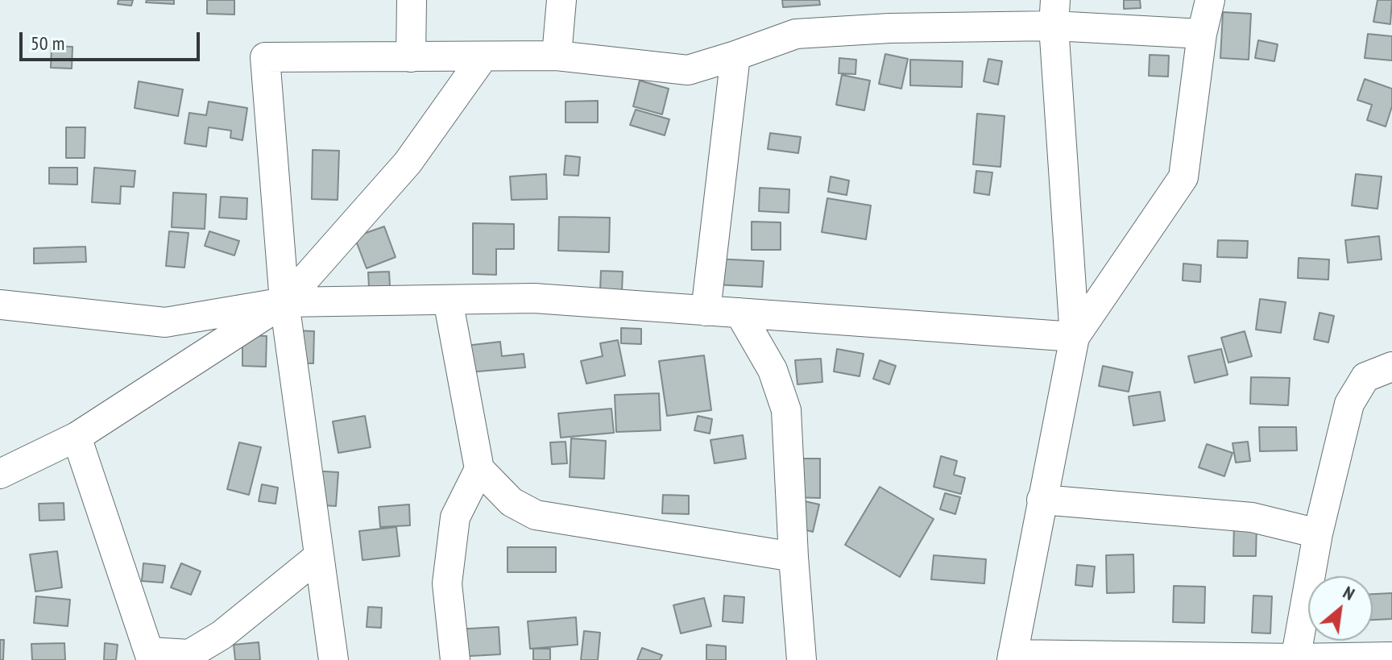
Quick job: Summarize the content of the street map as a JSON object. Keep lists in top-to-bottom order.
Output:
{
  "scale_bar": "50 m",
  "north": "top right"
}
